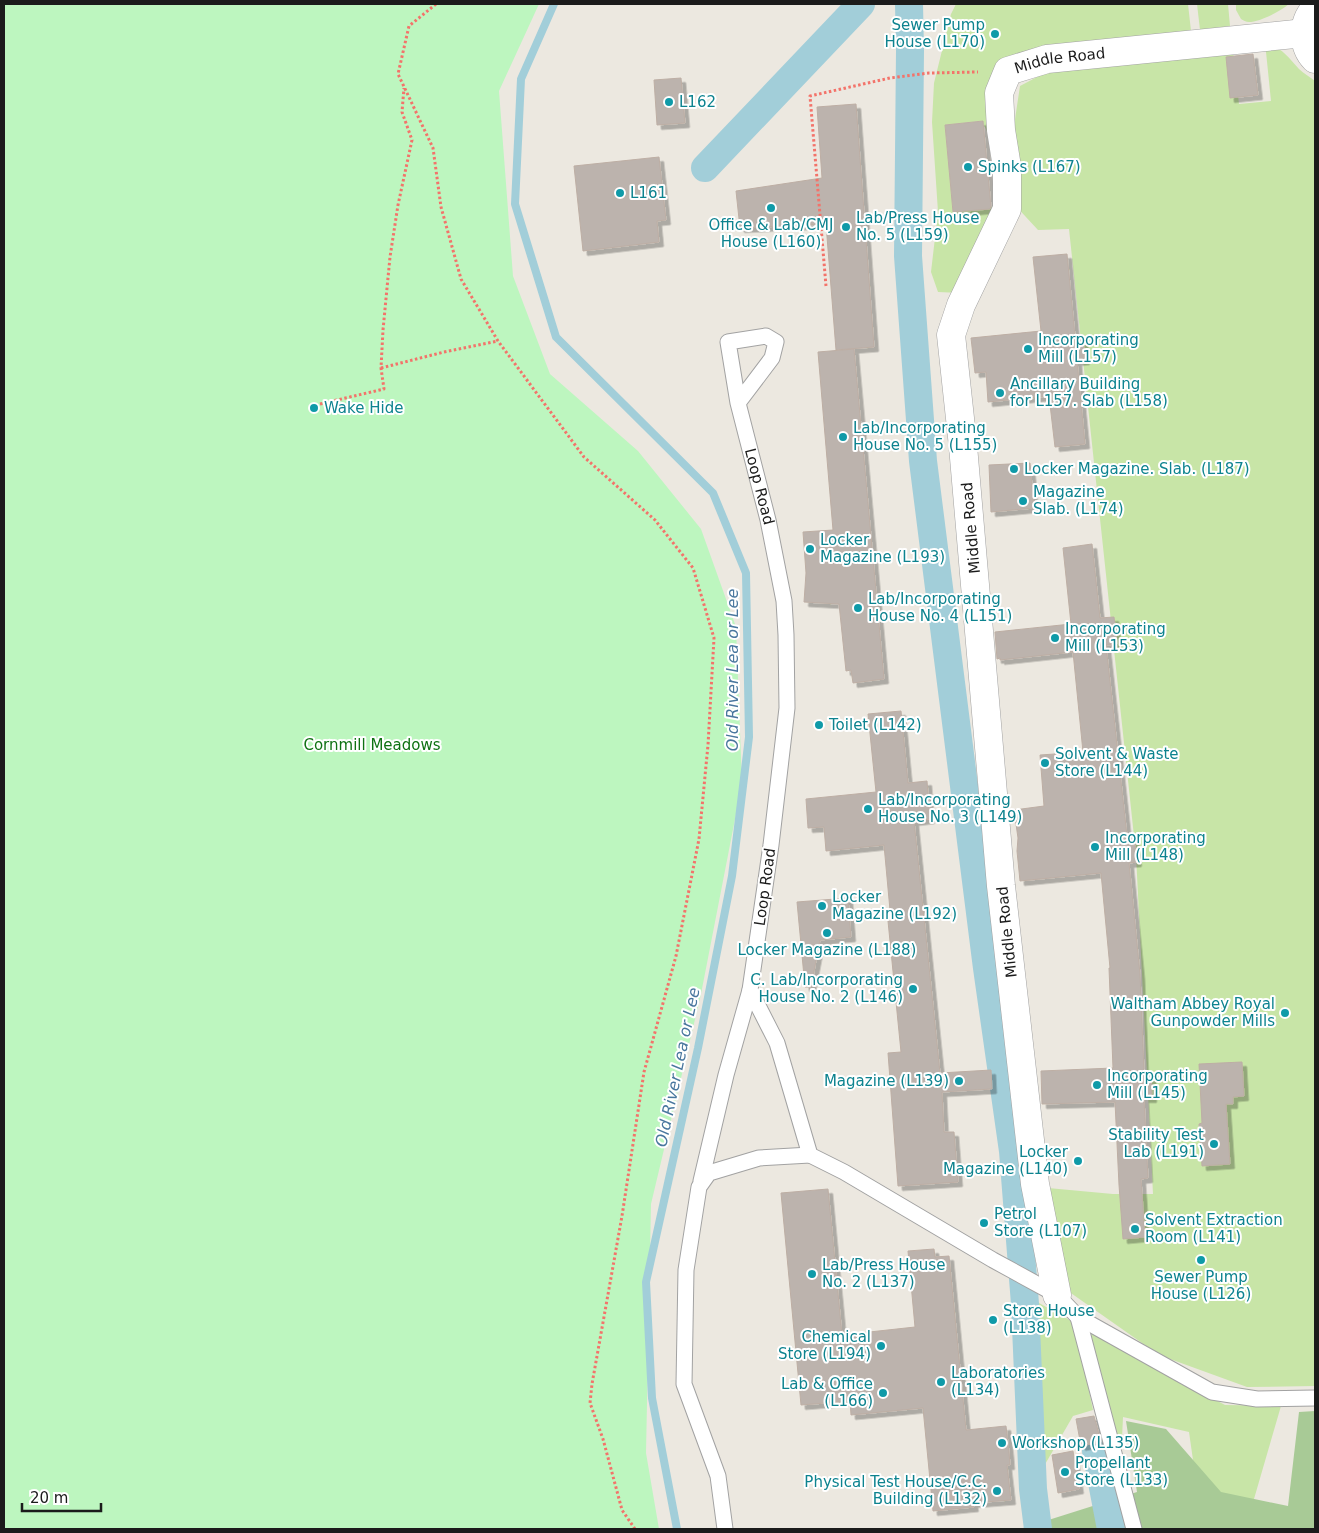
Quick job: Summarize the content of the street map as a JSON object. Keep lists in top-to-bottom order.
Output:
{
  "streets": {
    "street": ["Middle Road"],
    "lane": ["Loop Road"]
  },
  "water": ["Old River Lea or Lee"],
  "parks": ["Cornmill Meadows"],
  "places": [
    "Sewer Pump House (L170)",
    "L162",
    "Spinks (L167)",
    "L161",
    "Office & Lab/CMJ House (L160)",
    "Lab/Press House No. 5 (L159)",
    "Incorporating Mill (L157)",
    "Ancillary Building for L157. Slab (L158)",
    "Wake Hide",
    "Lab/Incorporating House No. 5 (L155)",
    "Locker Magazine. Slab. (L187)",
    "Magazine Slab. (L174)",
    "Locker Magazine (L193)",
    "Lab/Incorporating House No. 4 (L151)",
    "Incorporating Mill (L153)",
    "Toilet (L142)",
    "Solvent & Waste Store (L144)",
    "Lab/Incorporating House No. 3 (L149)",
    "Incorporating Mill (L148)",
    "Locker Magazine (L192)",
    "Locker Magazine (L188)",
    "C. Lab/Incorporating House No. 2 (L146)",
    "Waltham Abbey Royal Gunpowder Mills",
    "Magazine (L139)",
    "Incorporating Mill (L145)",
    "Stability Test Lab (L191)",
    "Locker Magazine (L140)",
    "Petrol Store (L107)",
    "Solvent Extraction Room (L141)",
    "Sewer Pump House (L126)",
    "Lab/Press House No. 2 (L137)",
    "Store House (L138)",
    "Chemical Store (L194)",
    "Laboratories (L134)",
    "Lab & Office (L166)",
    "Workshop (L135)",
    "Propellant Store (L133)",
    "Physical Test House/C.C. Building (L132)"
  ],
  "scale_bar": "20 m"
}
